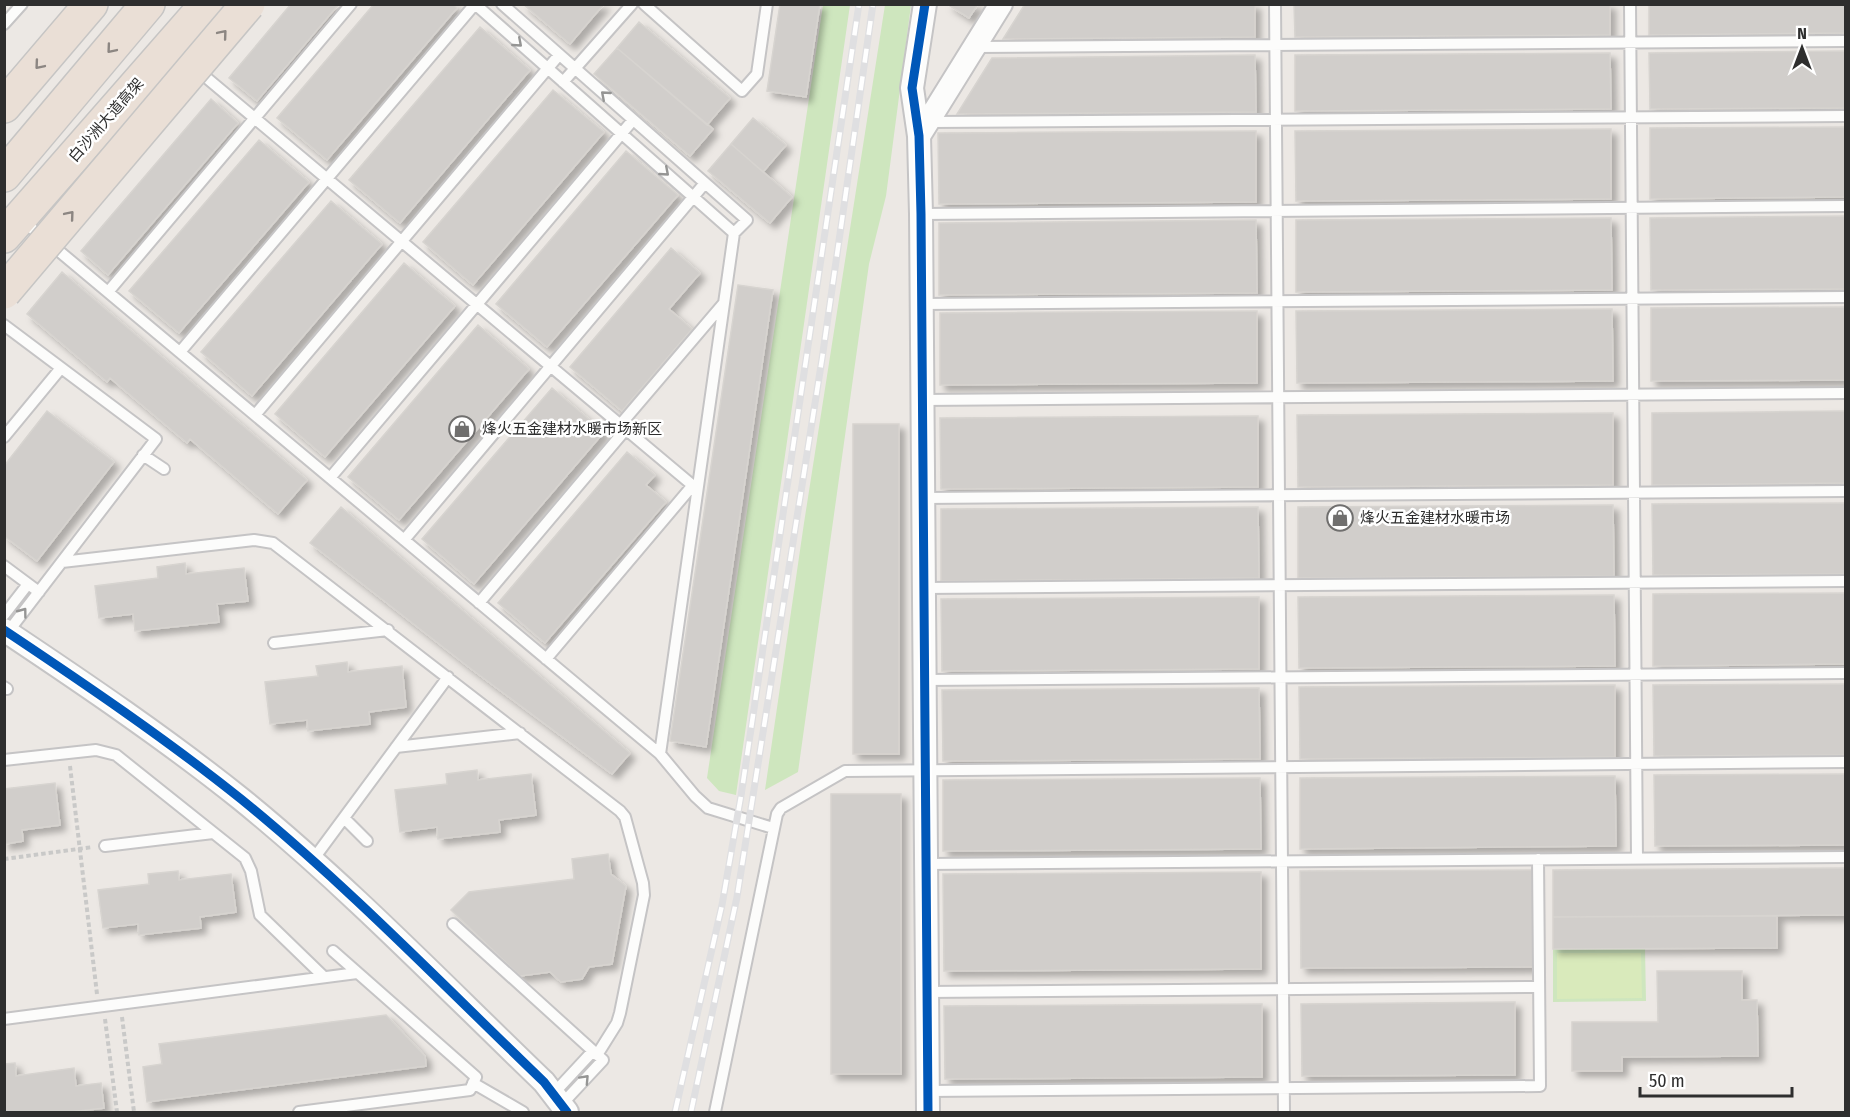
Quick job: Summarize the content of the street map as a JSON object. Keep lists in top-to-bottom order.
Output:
{
  "streets": {
    "highway": ["白沙洲大道高架"]
  },
  "places": {
    "shop": ["烽火五金建材水暖市场新区", "烽火五金建材水暖市场"]
  },
  "scale_bar": "50 m",
  "north": "top"
}
